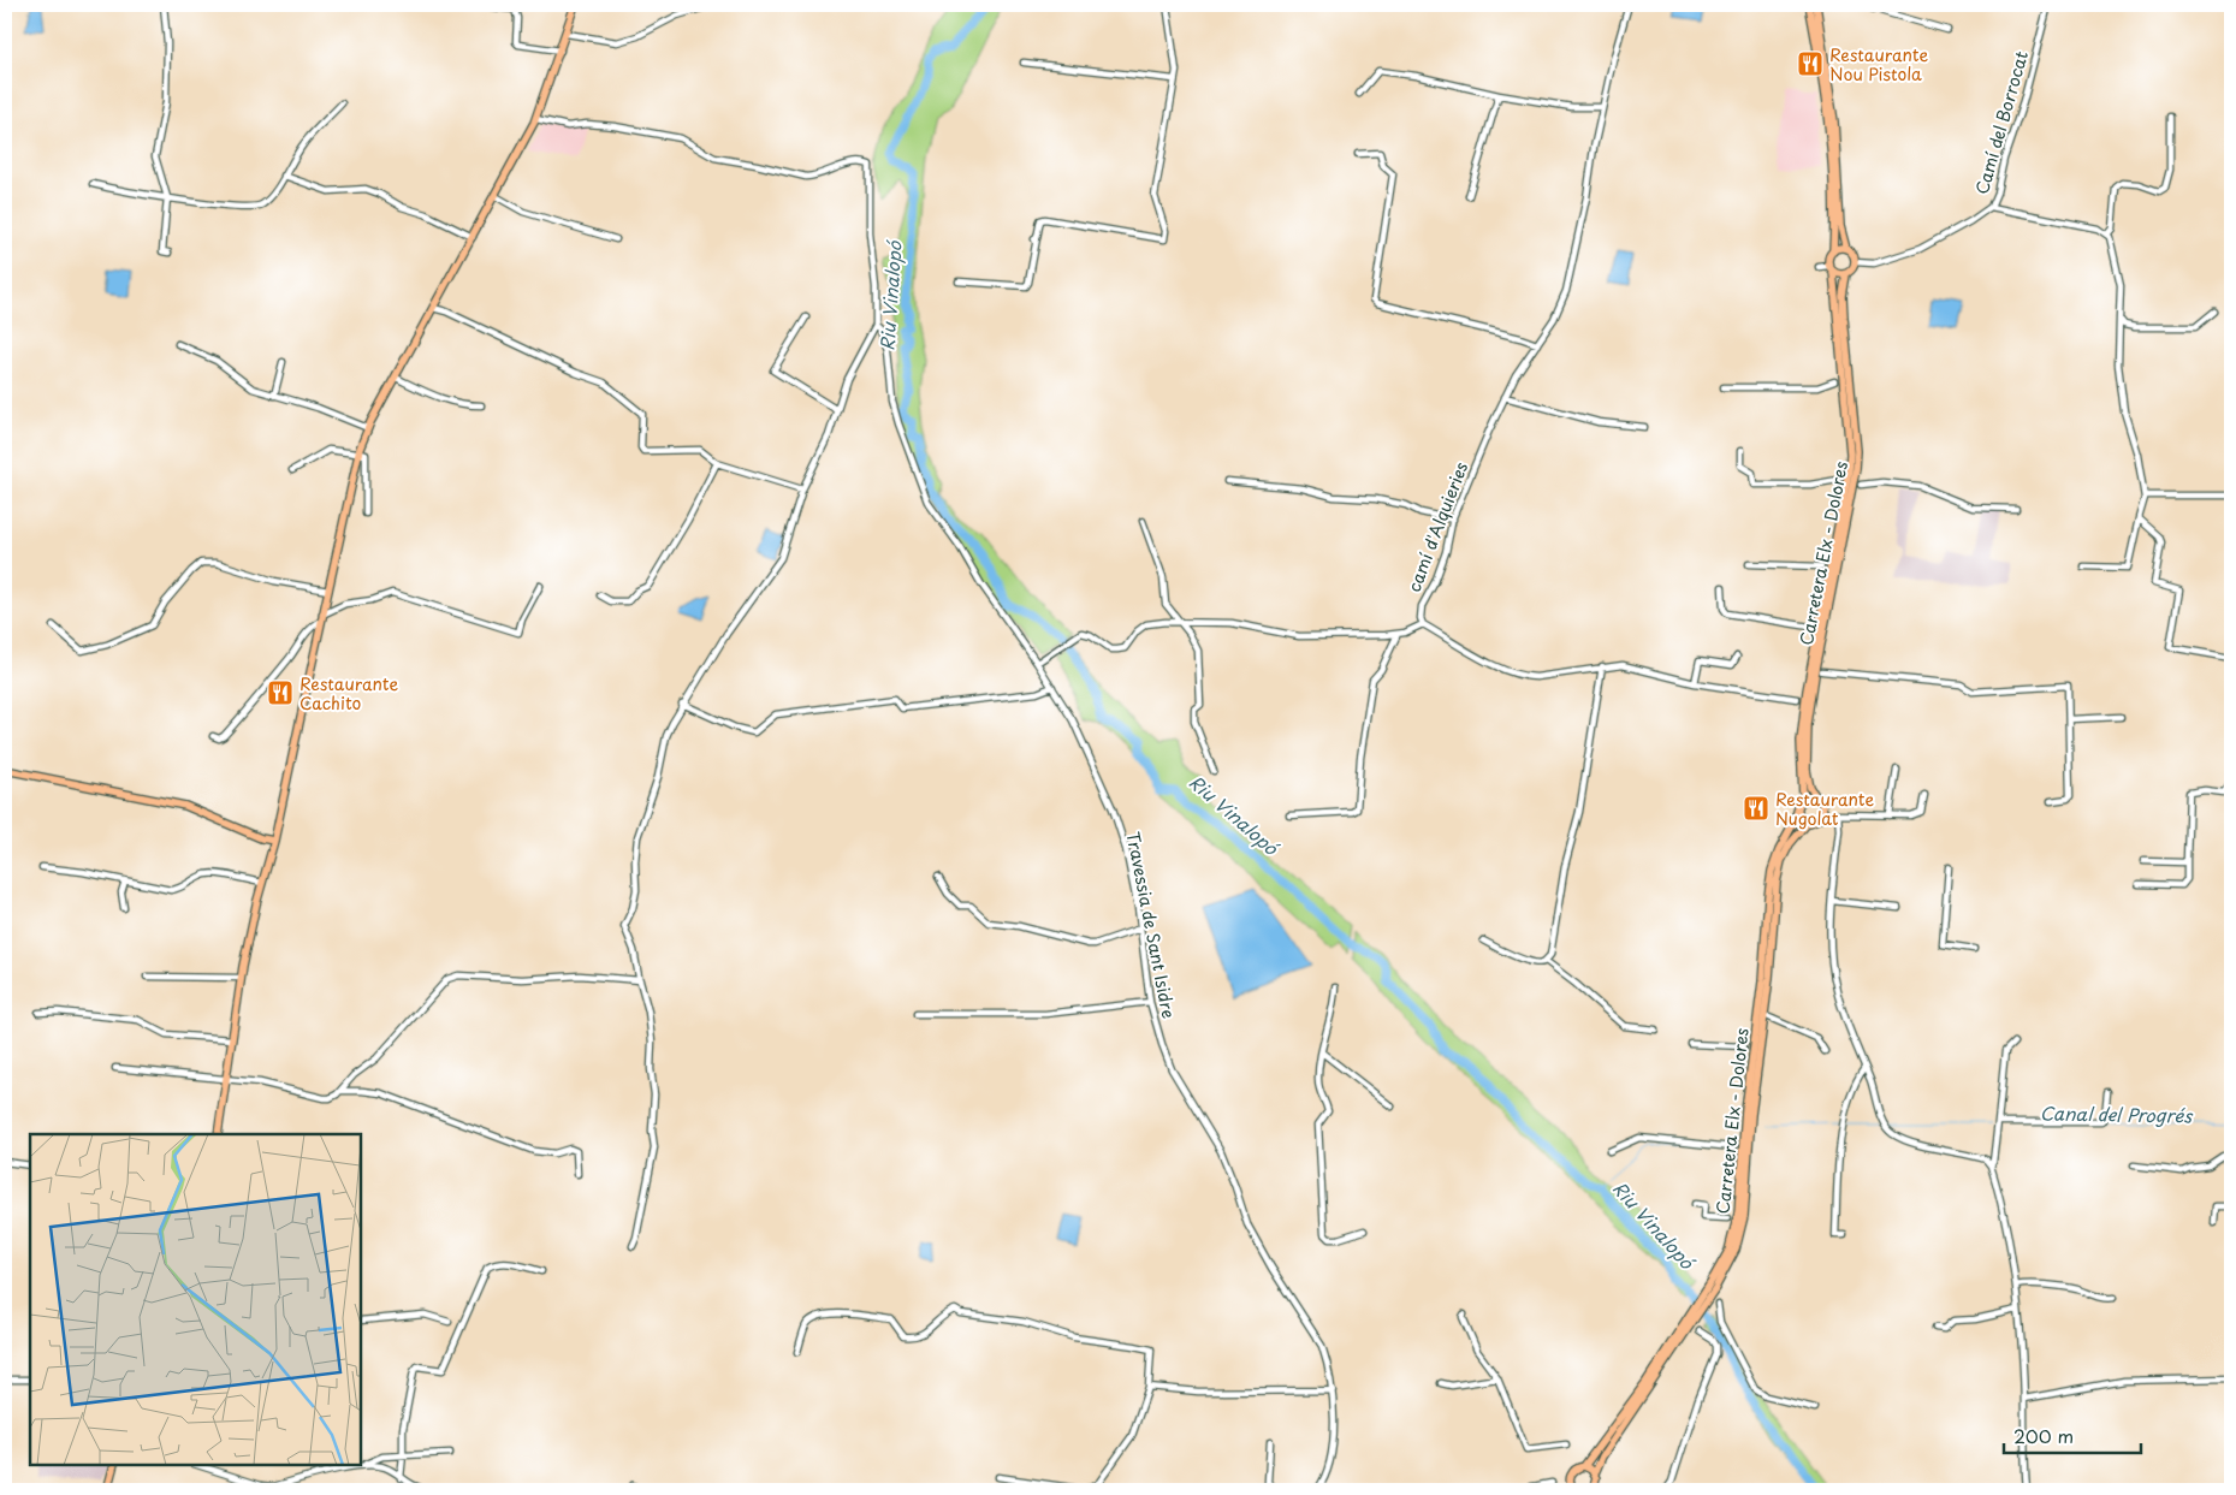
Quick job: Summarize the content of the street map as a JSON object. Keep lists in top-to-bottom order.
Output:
{
  "streets": {
    "main road": ["Carretera Elx - Dolores"],
    "street": ["Camí del Borrocat", "camí d'Alquieries", "Travessia de Sant Isidre"]
  },
  "crossings": [
    ["Camí del Borrocat", "Carretera Elx - Dolores"]
  ],
  "water": ["Riu Vinalopó", "Canal del Progrés"],
  "places": {
    "restaurant": ["Restaurante Nou Pistola", "Restaurante Cachito", "Restaurante Nugolat"]
  },
  "scale_bar": "200 m"
}
